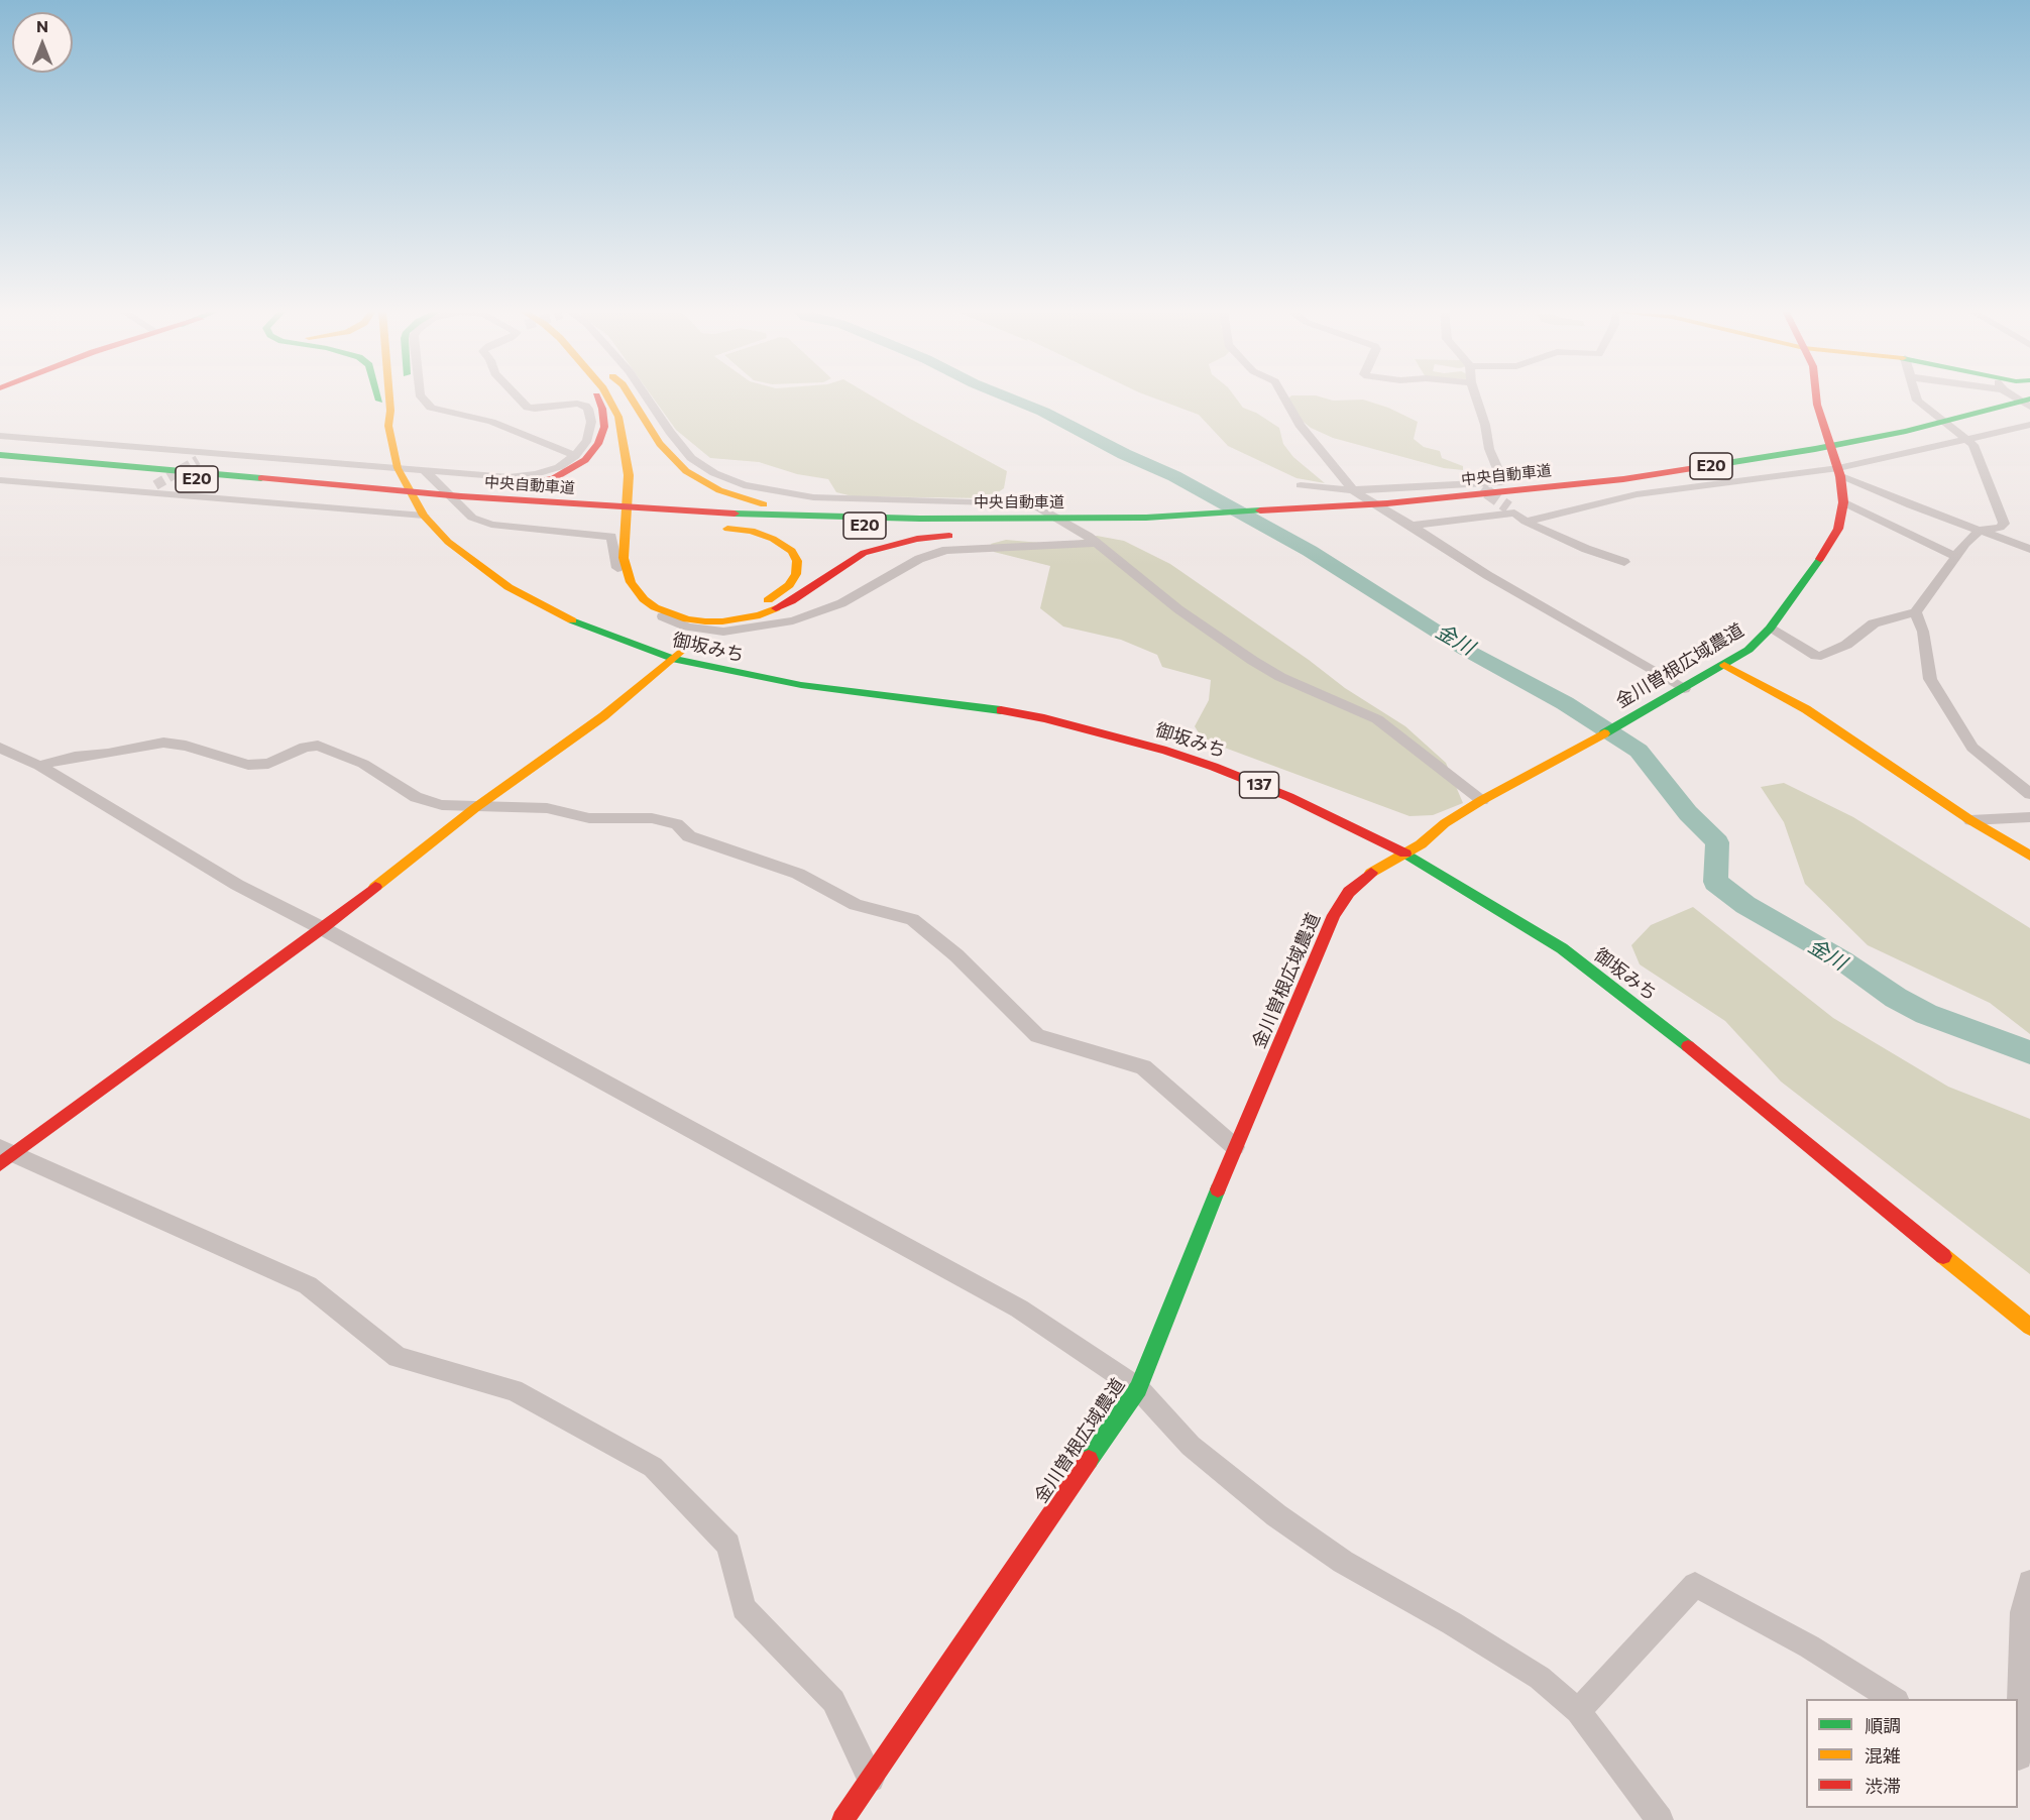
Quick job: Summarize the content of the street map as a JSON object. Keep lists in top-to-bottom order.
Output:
{
  "streets": {
    "main road": [
      "E20",
      "中央自動車道",
      "御坂みち",
      "金川曽根広域農道",
      "137"
    ]
  },
  "crossings": [
    ["御坂みち", "金川曽根広域農道"]
  ],
  "water": ["金川"],
  "legend": ["順調", "混雑", "渋滞"],
  "north": "top"
}
